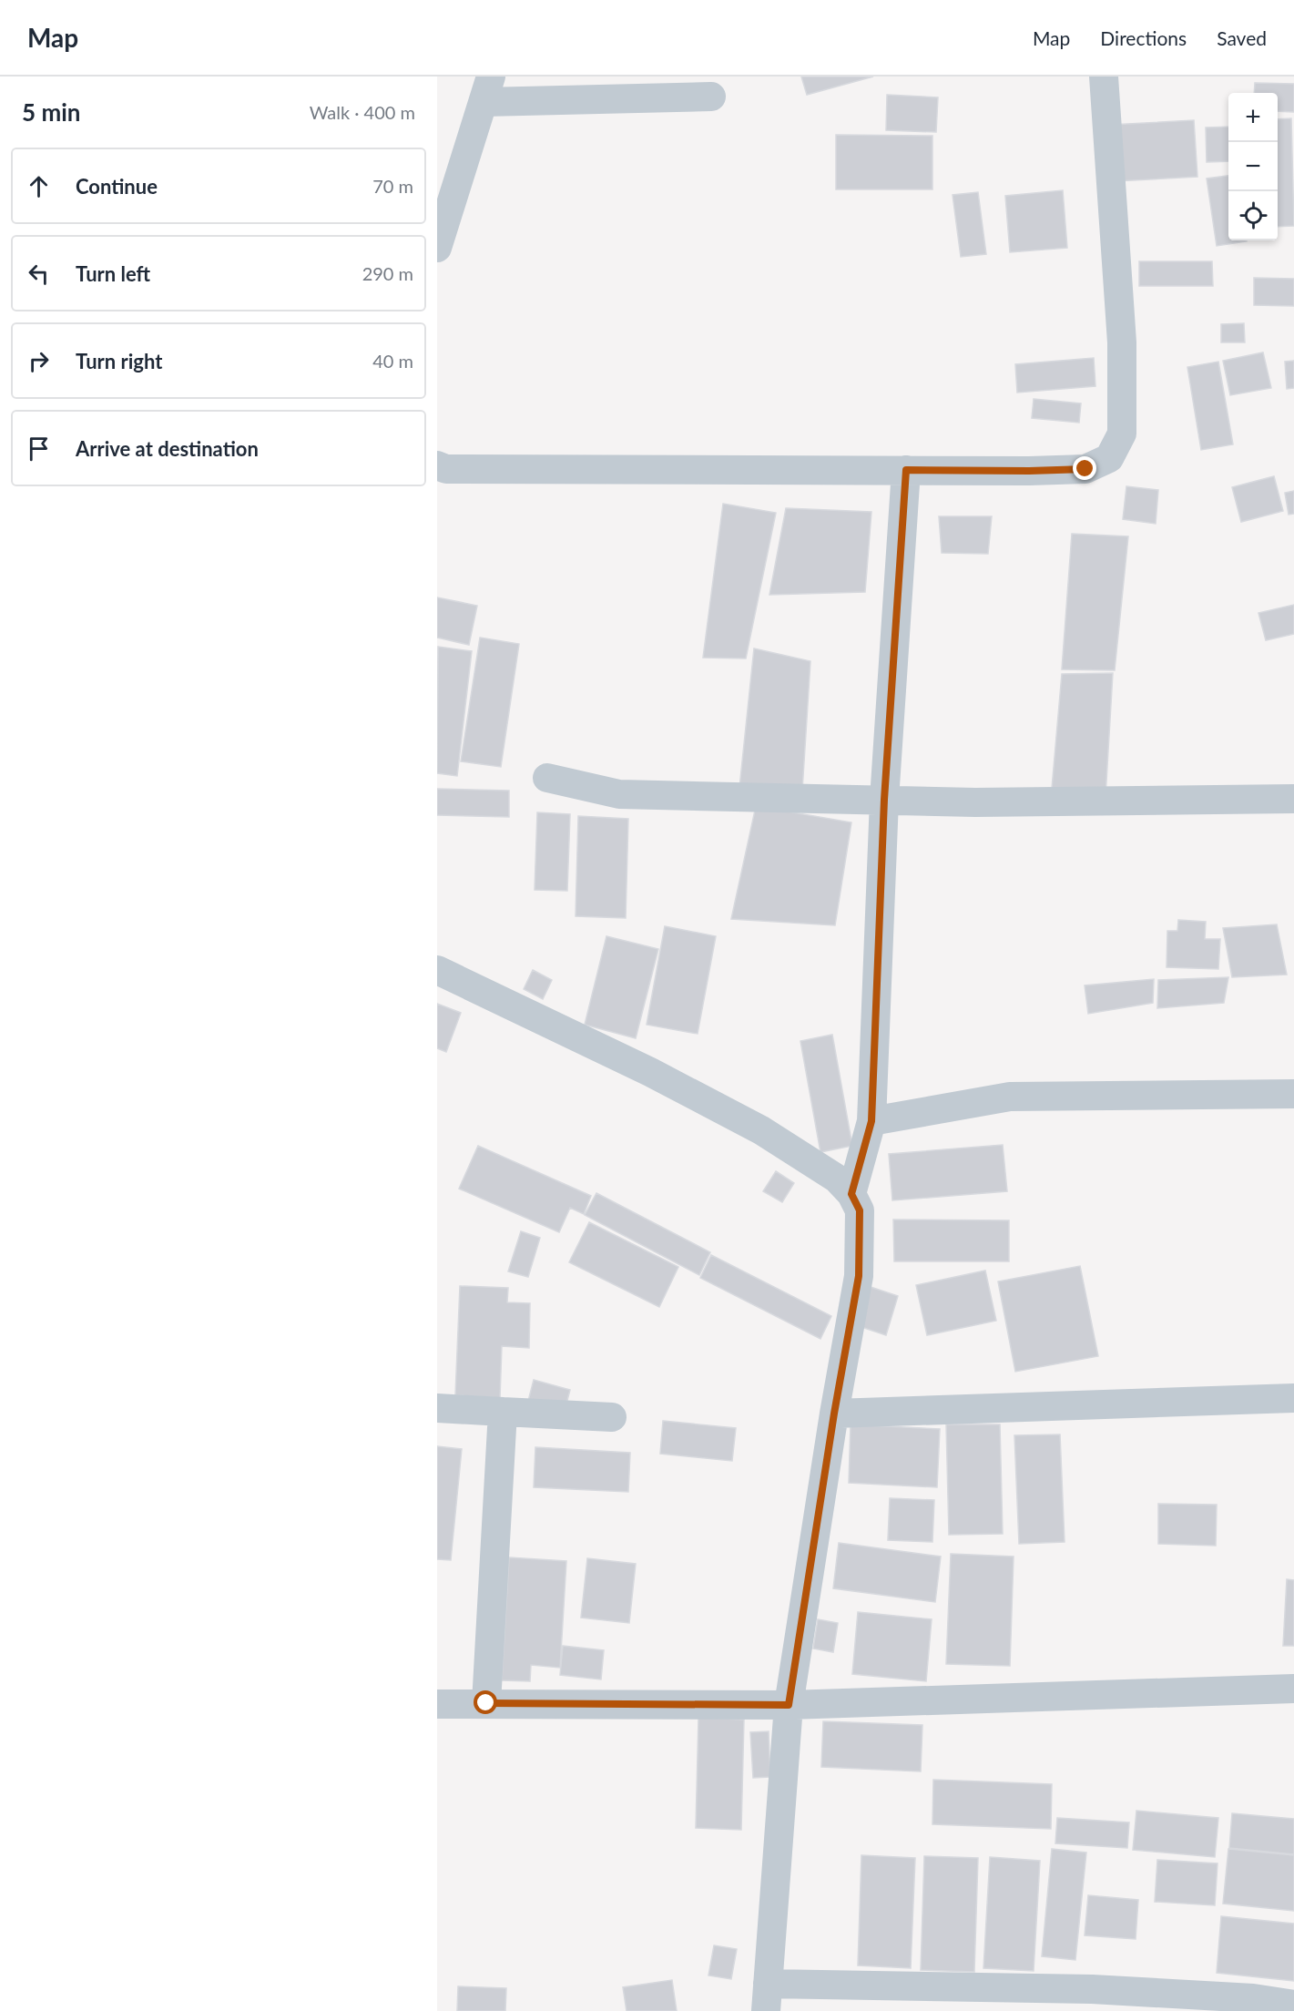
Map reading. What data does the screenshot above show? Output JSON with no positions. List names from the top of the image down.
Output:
{
  "page": {
    "header": "Map",
    "nav": ["Map", "Directions", "Saved"],
    "heading": ["5 min", "Walk · 400 m"],
    "map_buttons": ["+", "−"],
    "list": [
      ["Continue", "70 m"],
      ["Turn left", "290 m"],
      ["Turn right", "40 m"],
      "Arrive at destination"
    ]
  }
}
